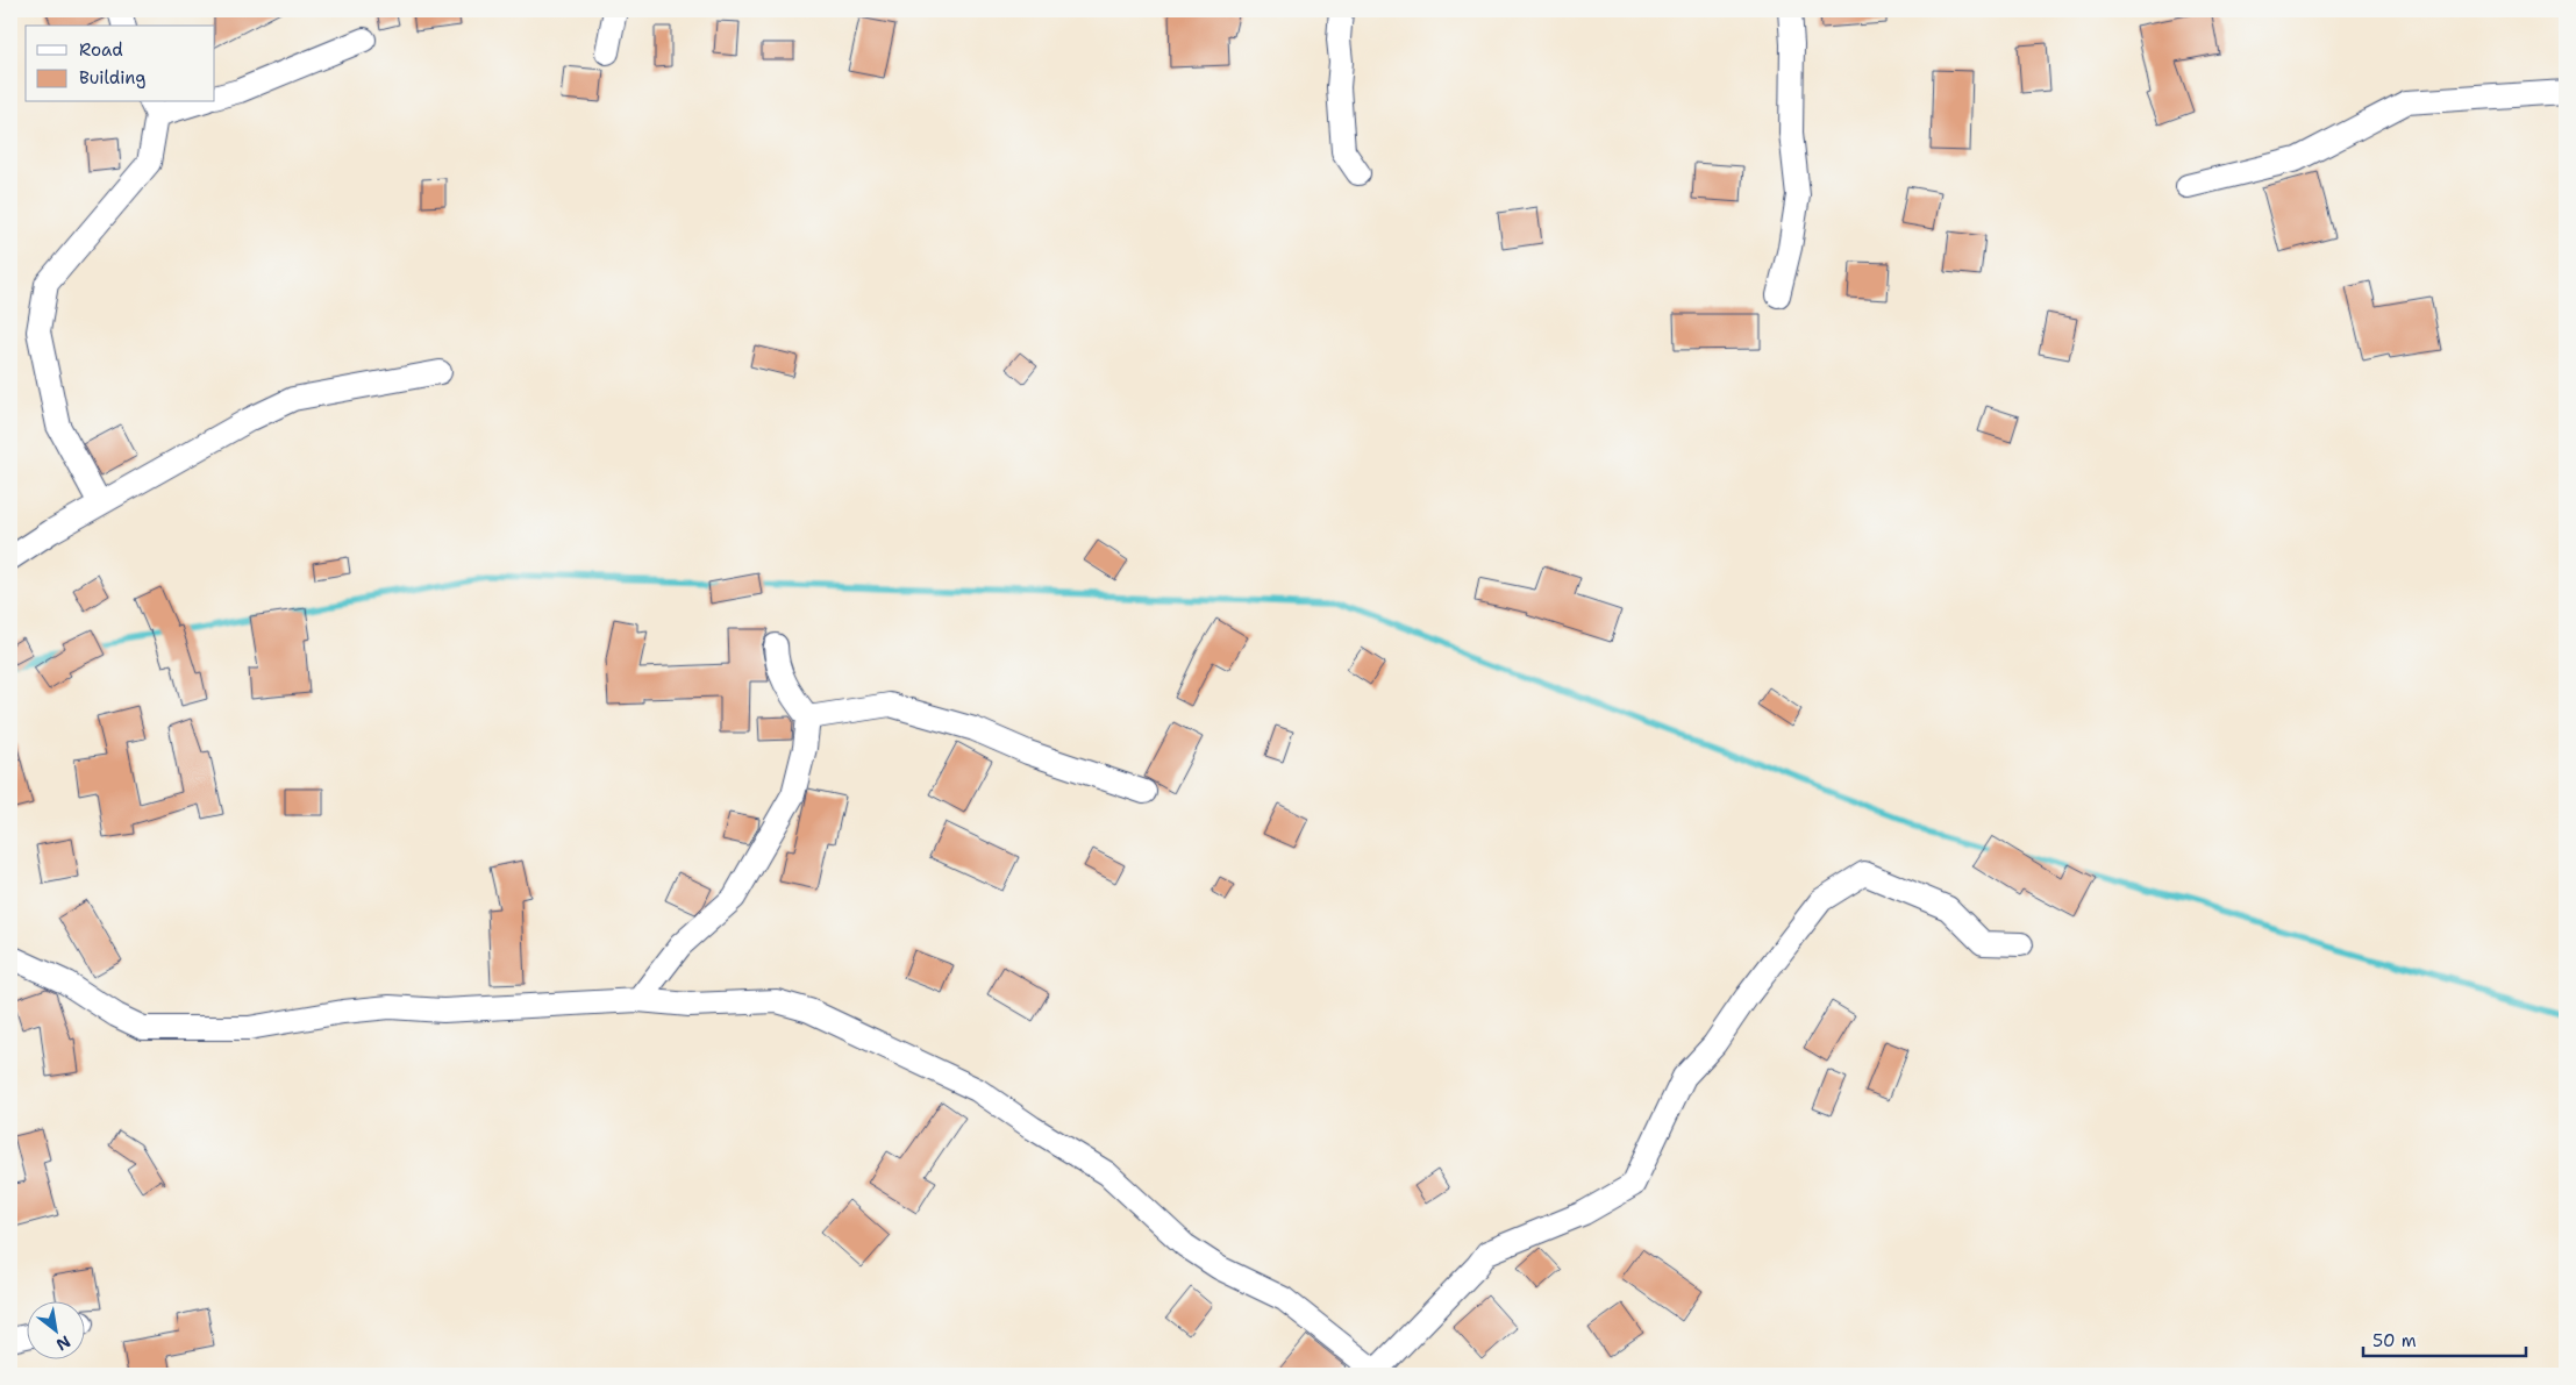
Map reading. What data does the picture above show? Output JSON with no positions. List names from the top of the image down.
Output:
{
  "legend": ["Road", "Building"],
  "scale_bar": "50 m",
  "north": "bottom right"
}
